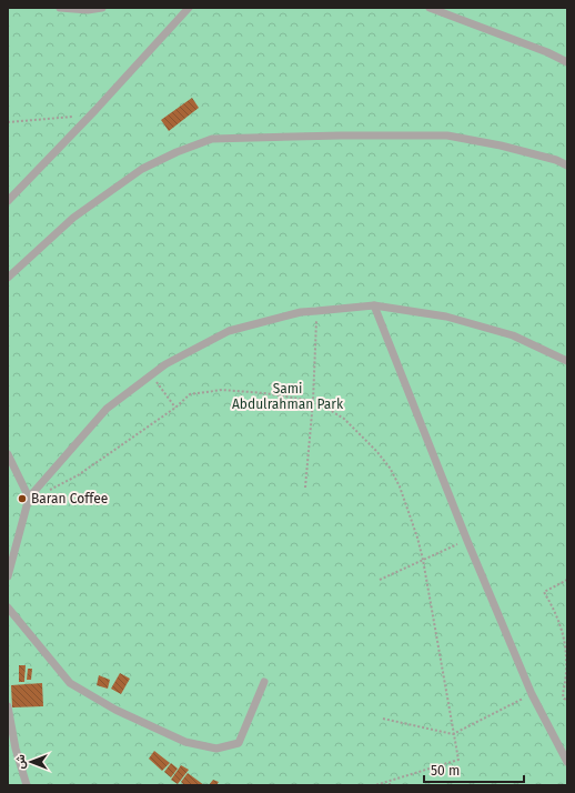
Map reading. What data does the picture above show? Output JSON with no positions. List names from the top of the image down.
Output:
{
  "parks": ["Sami Abdulrahman Park"],
  "places": ["Baran Coffee"],
  "scale_bar": "50 m",
  "north": "left"
}
